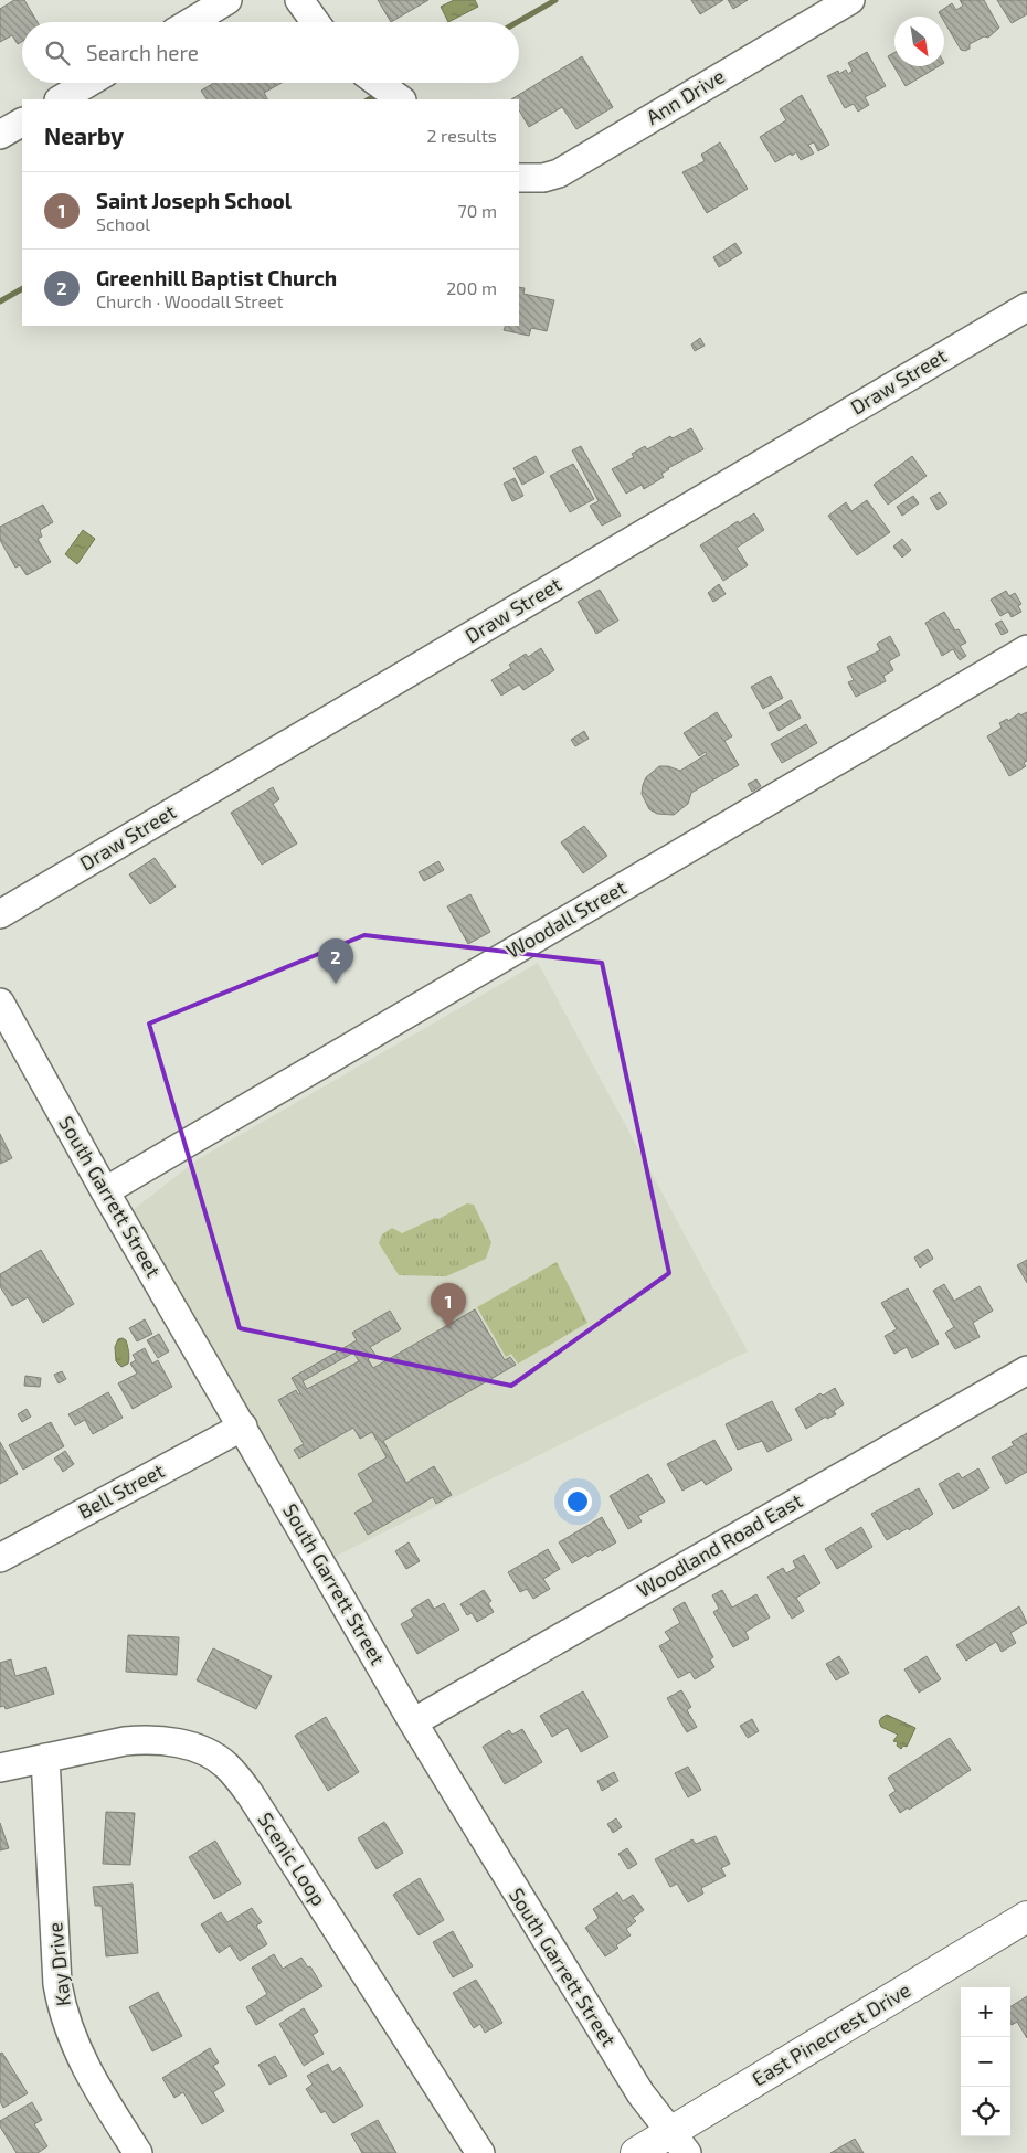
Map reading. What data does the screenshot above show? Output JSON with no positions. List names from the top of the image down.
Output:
{
  "streets": {
    "main road": ["East Pinecrest Drive"],
    "street": [
      "Ann Drive",
      "Draw Street",
      "Woodall Street",
      "South Garrett Street",
      "Bell Street",
      "Woodland Road East",
      "Scenic Loop",
      "Kay Drive"
    ]
  },
  "crossings": [
    ["Woodall Street", "South Garrett Street"],
    ["South Garrett Street", "Bell Street"],
    ["South Garrett Street", "Woodland Road East"],
    ["South Garrett Street", "East Pinecrest Drive"],
    ["Scenic Loop", "Kay Drive"]
  ],
  "north": "bottom right",
  "page": {
    "search": "Search here",
    "heading": ["Nearby", "2 results"],
    "list": [
      {
        "mark": "1",
        "name": "Saint Joseph School",
        "note": "School",
        "value": "70 m"
      },
      {
        "mark": "2",
        "name": "Greenhill Baptist Church",
        "note": "Church · Woodall Street",
        "value": "200 m"
      }
    ],
    "pins": ["2", "1"],
    "map_buttons": ["+", "−"]
  }
}
